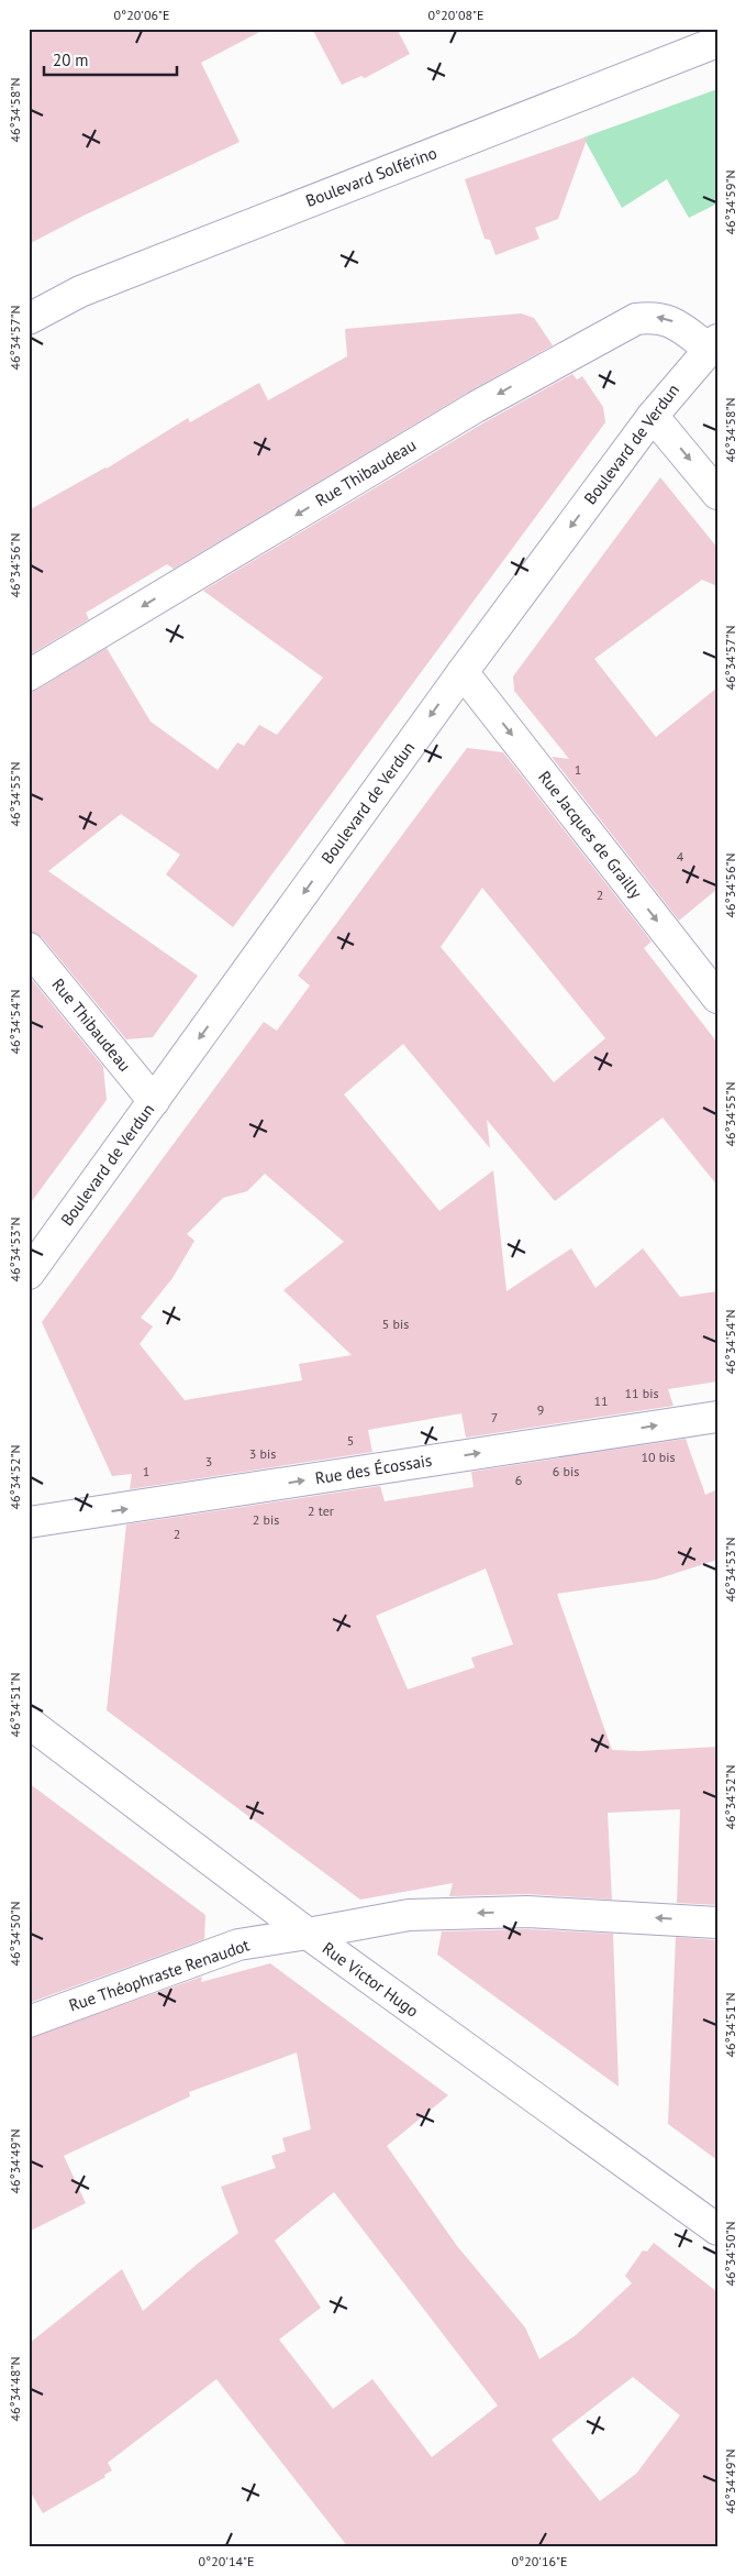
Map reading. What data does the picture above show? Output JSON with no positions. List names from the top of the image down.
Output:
{
  "streets": {
    "street": [
      "Boulevard Solférino",
      "Boulevard de Verdun",
      "Rue Thibaudeau",
      "Rue Jacques de Grailly",
      "Rue des Écossais",
      "Rue Théophraste Renaudot",
      "Rue Victor Hugo"
    ]
  },
  "crossings": [
    ["Boulevard de Verdun", "Rue Thibaudeau"],
    ["Boulevard de Verdun", "Rue Jacques de Grailly"],
    ["Rue Théophraste Renaudot", "Rue Victor Hugo"]
  ],
  "one_way": [
    "Boulevard de Verdun",
    "Rue Thibaudeau",
    "Rue Jacques de Grailly",
    "Rue des Écossais",
    "Rue Théophraste Renaudot"
  ],
  "house_numbers": [
    "1",
    "4",
    "2",
    "5 bis",
    "11 bis",
    "11",
    "9",
    "7",
    "5",
    "3 bis",
    "10 bis",
    "3",
    "1",
    "6 bis",
    "6",
    "2 ter",
    "2 bis",
    "2"
  ],
  "scale_bar": "20 m",
  "coordinates": [
    "0°20'06\"E",
    "0°20'08\"E",
    "46°34'58\"N",
    "46°34'59\"N",
    "46°34'57\"N",
    "46°34'56\"N",
    "46°34'55\"N",
    "46°34'54\"N",
    "46°34'53\"N",
    "46°34'52\"N",
    "46°34'51\"N",
    "46°34'50\"N",
    "46°34'49\"N",
    "46°34'48\"N",
    "0°20'14\"E",
    "0°20'16\"E"
  ]
}
